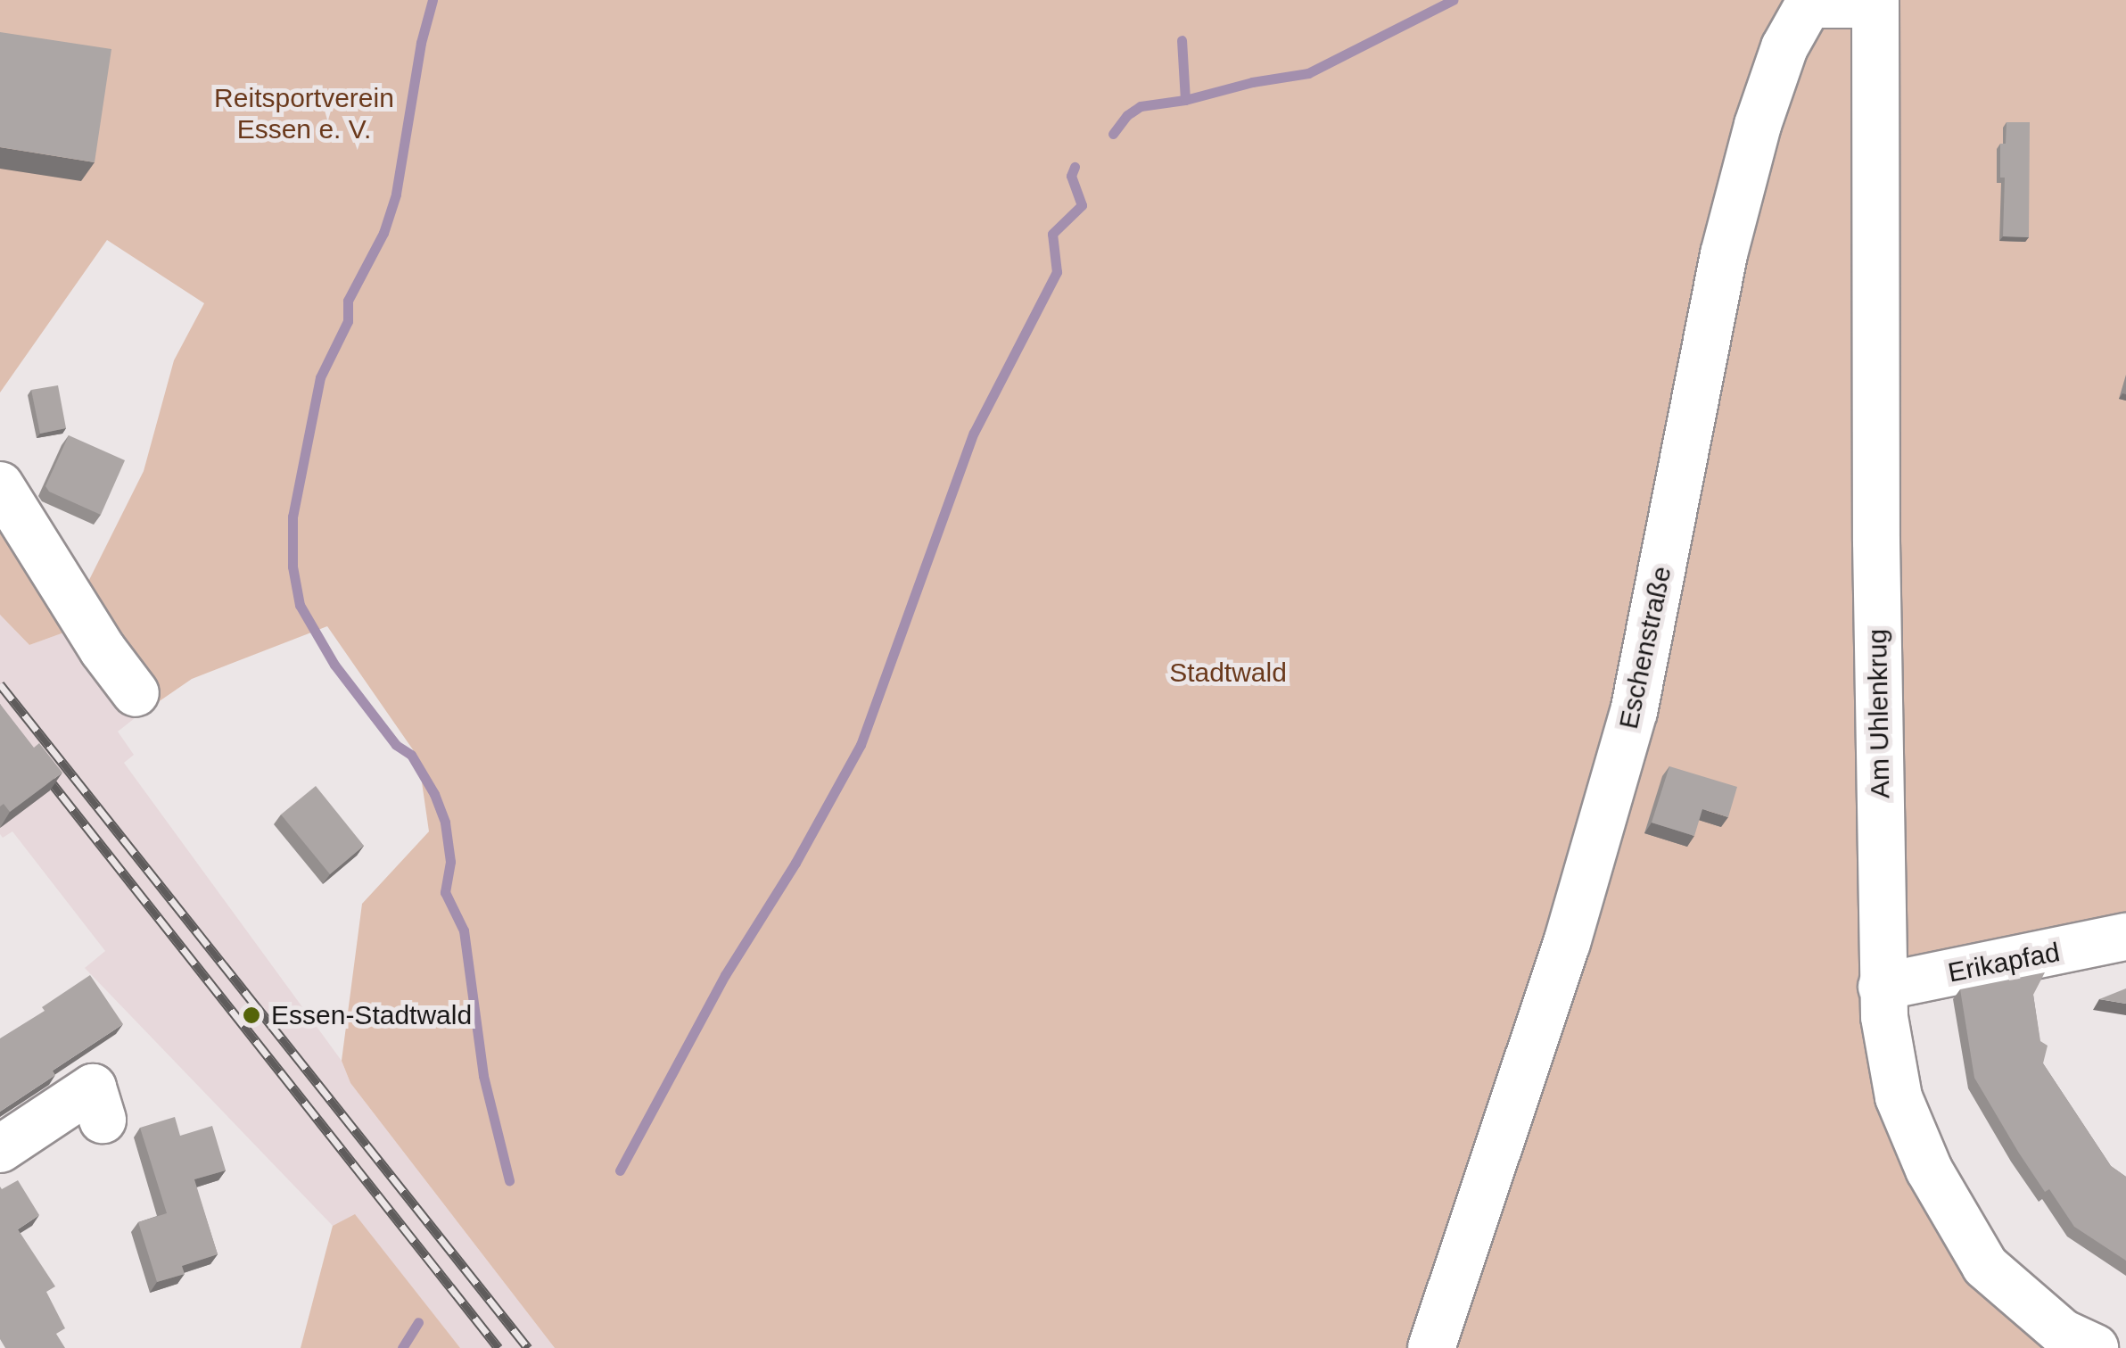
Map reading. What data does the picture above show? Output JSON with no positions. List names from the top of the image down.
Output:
{
  "streets": {
    "street": ["Eschenstraße", "Am Uhlenkrug", "Erikapfad"]
  },
  "crossings": [
    ["Eschenstraße", "Am Uhlenkrug"],
    ["Am Uhlenkrug", "Erikapfad"]
  ],
  "parks": ["Reitsportverein Essen e. V.", "Stadtwald"],
  "places": ["Essen-Stadtwald"]
}
